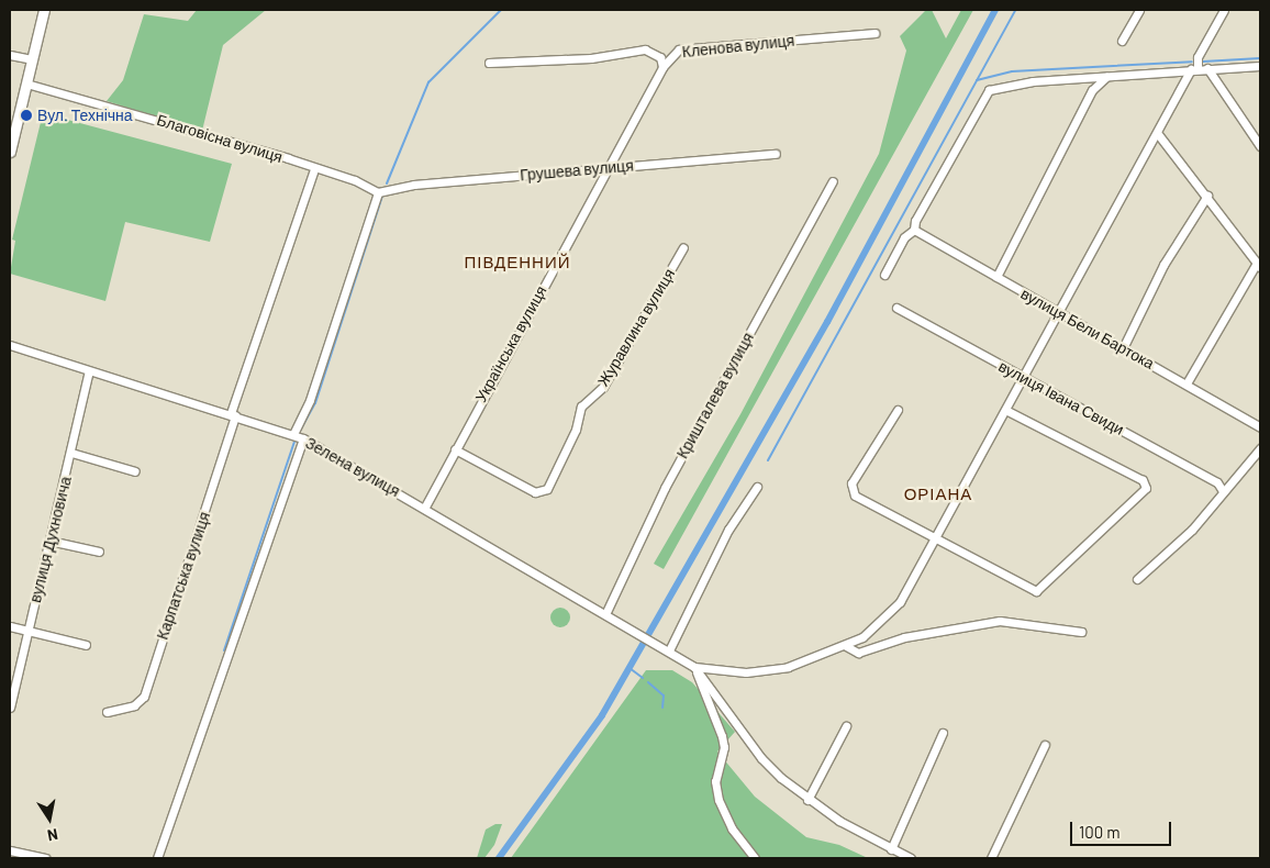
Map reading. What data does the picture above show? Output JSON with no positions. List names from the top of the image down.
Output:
{
  "streets": {
    "street": [
      "Кленова вулиця",
      "Благовісна вулиця",
      "Грушева вулиця",
      "Журавлина вулиця",
      "вулиця Бели Бартока",
      "Українська вулиця",
      "Кришталева вулиця",
      "вулиця Івана Свиди",
      "Зелена вулиця",
      "вулиця Духновича",
      "Карпатська вулиця"
    ]
  },
  "crossings": [
    ["Кленова вулиця", "Українська вулиця"],
    ["Благовісна вулиця", "Грушева вулиця"],
    ["Благовісна вулиця", "Карпатська вулиця"],
    ["Грушева вулиця", "Українська вулиця"],
    ["Журавлина вулиця", "Українська вулиця"],
    ["Українська вулиця", "Зелена вулиця"],
    ["Кришталева вулиця", "Зелена вулиця"],
    ["Зелена вулиця", "вулиця Духновича"],
    ["Зелена вулиця", "Карпатська вулиця"]
  ],
  "districts": ["ПІВДЕННИЙ", "ОРІАНА"],
  "places": ["Вул. Технічна"],
  "scale_bar": "100 m",
  "north": "bottom"
}
